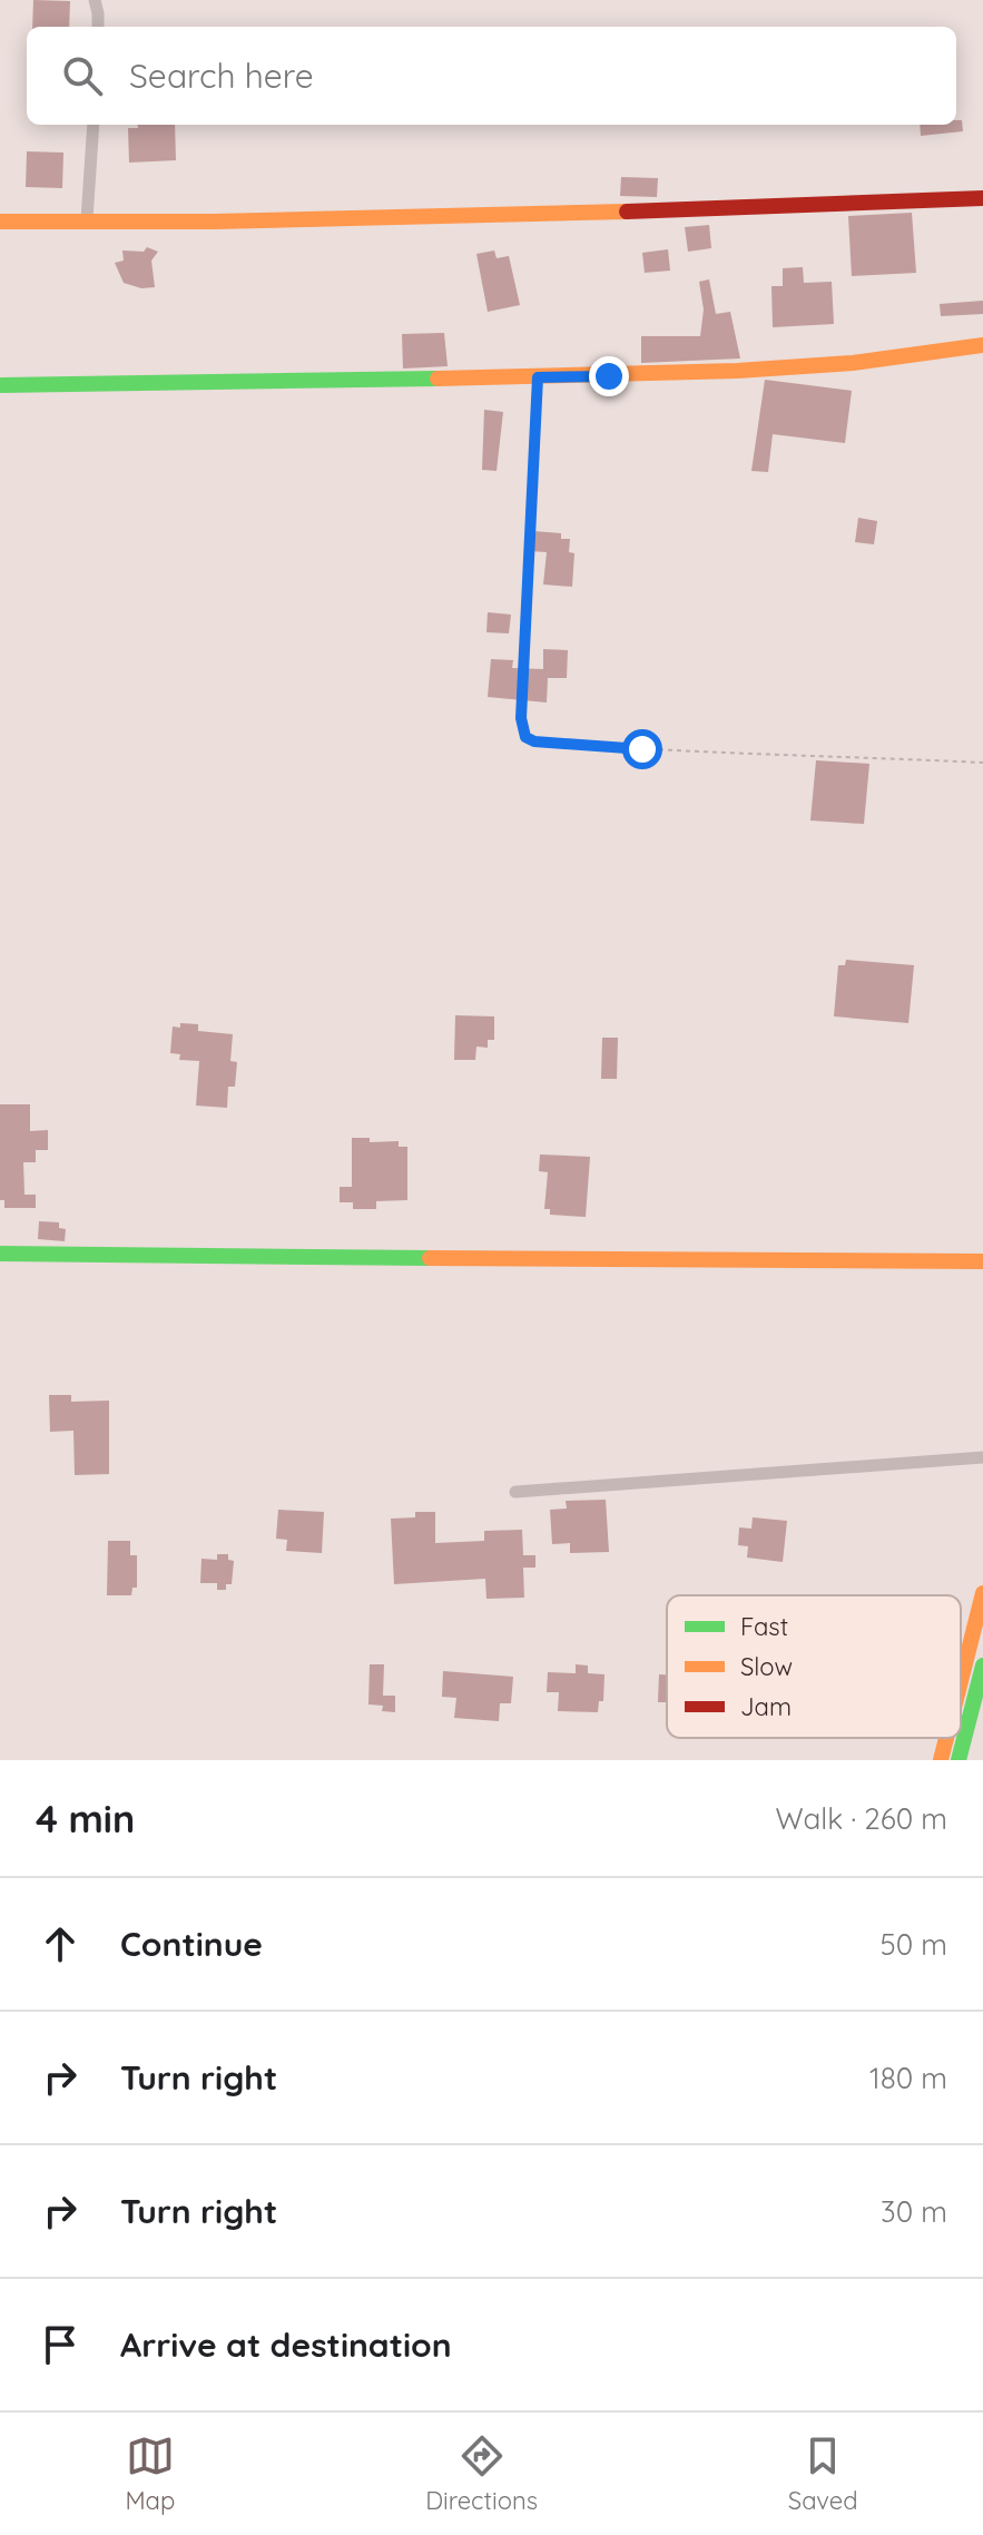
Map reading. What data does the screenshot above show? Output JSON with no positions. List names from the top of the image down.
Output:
{
  "legend": ["Fast", "Slow", "Jam"],
  "page": {
    "search": "Search here",
    "heading": ["4 min", "Walk · 260 m"],
    "list": [
      ["Continue", "50 m"],
      ["Turn right", "180 m"],
      ["Turn right", "30 m"],
      "Arrive at destination"
    ],
    "nav": ["Map", "Directions", "Saved"]
  }
}
